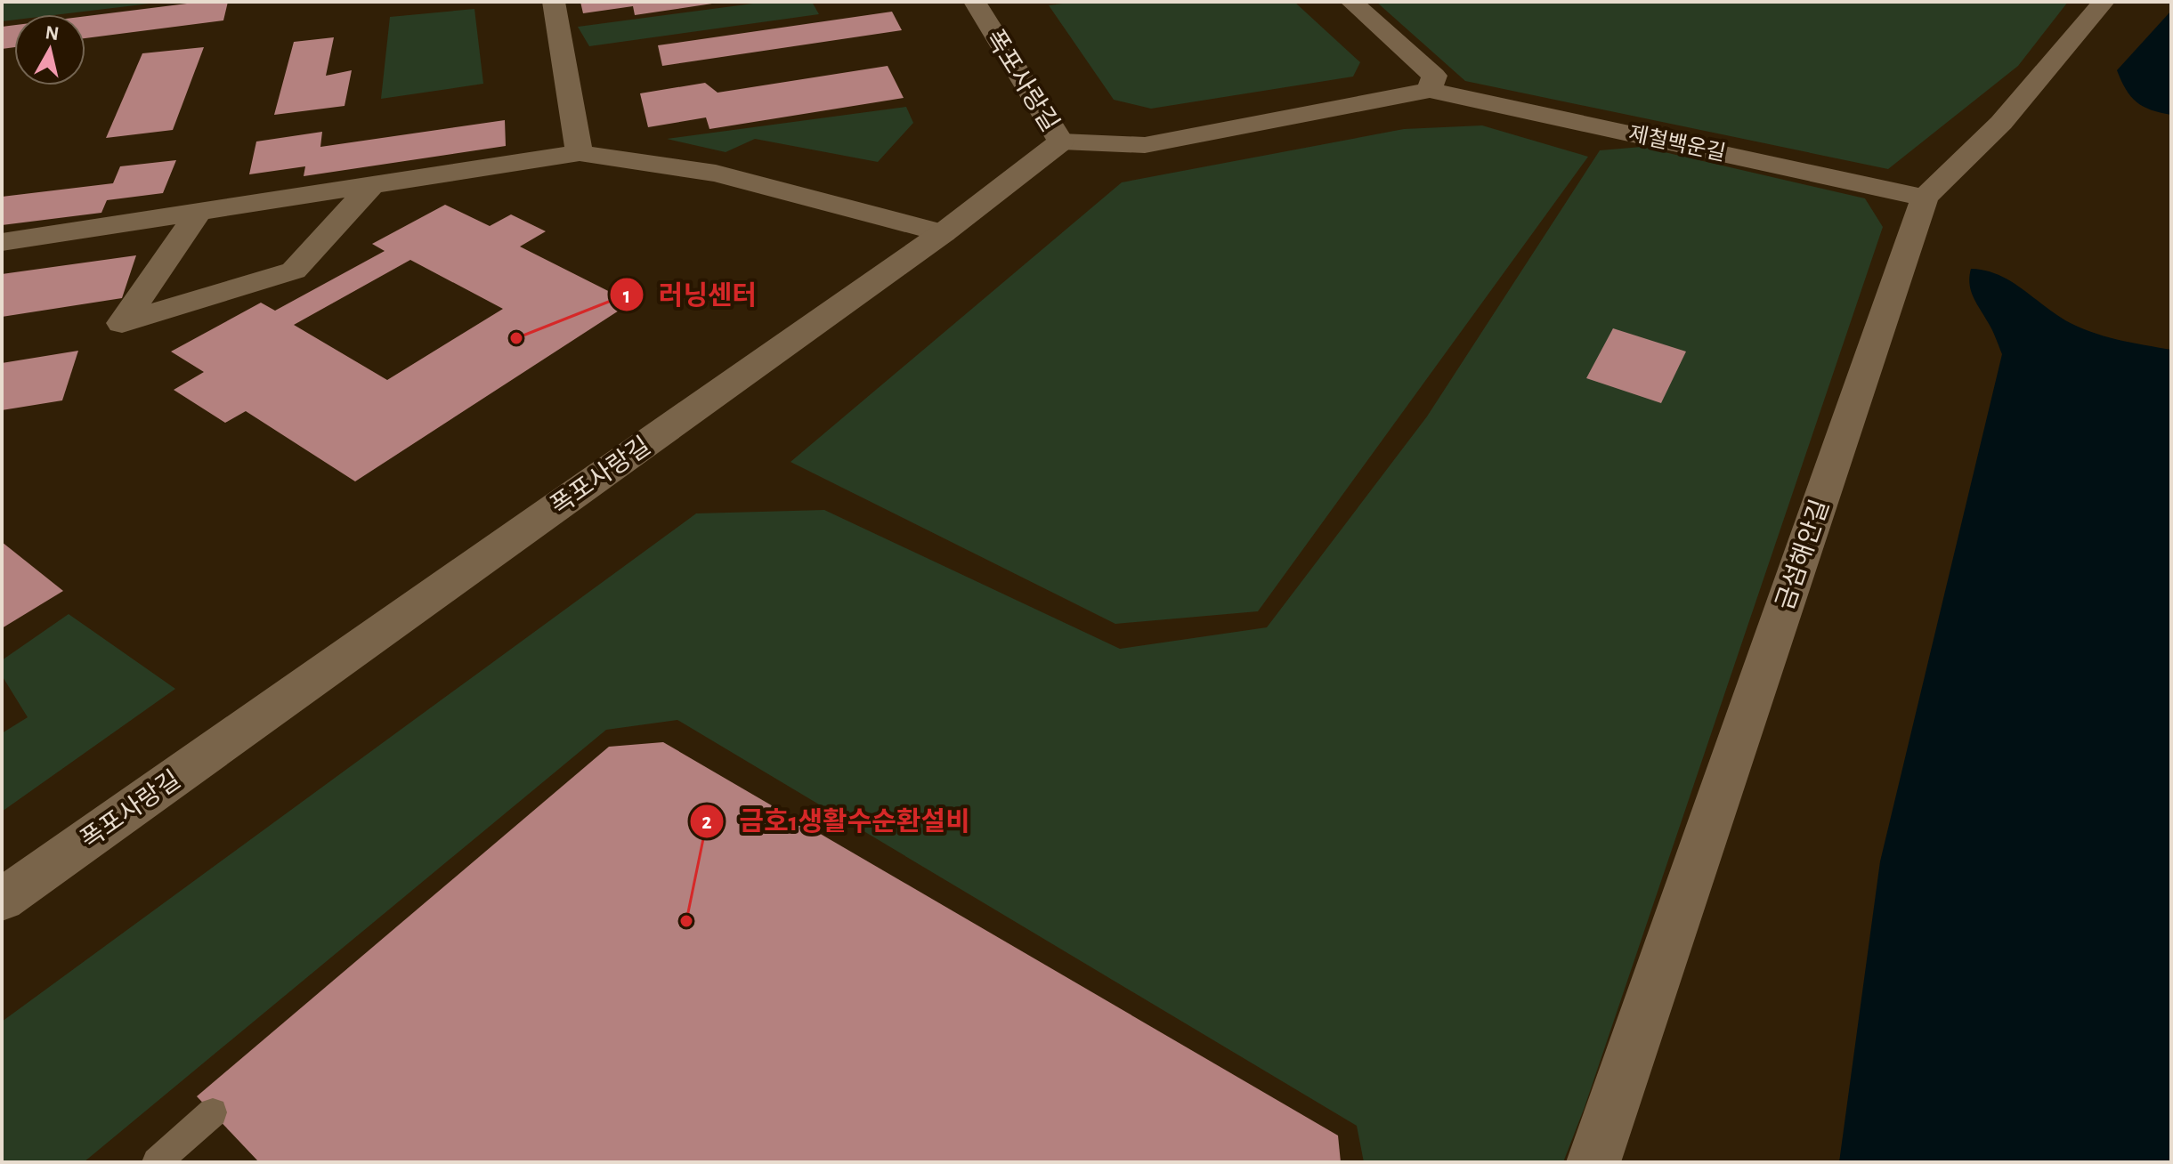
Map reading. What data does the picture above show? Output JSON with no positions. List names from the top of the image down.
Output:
{
  "streets": {
    "street": ["폭포사랑길", "제철백운길", "금섬해안길"]
  },
  "crossings": [
    ["폭포사랑길", "제철백운길"],
    ["제철백운길", "금섬해안길"]
  ],
  "places": ["러닝센터", "금호1생활수순환설비"],
  "north": "top"
}
